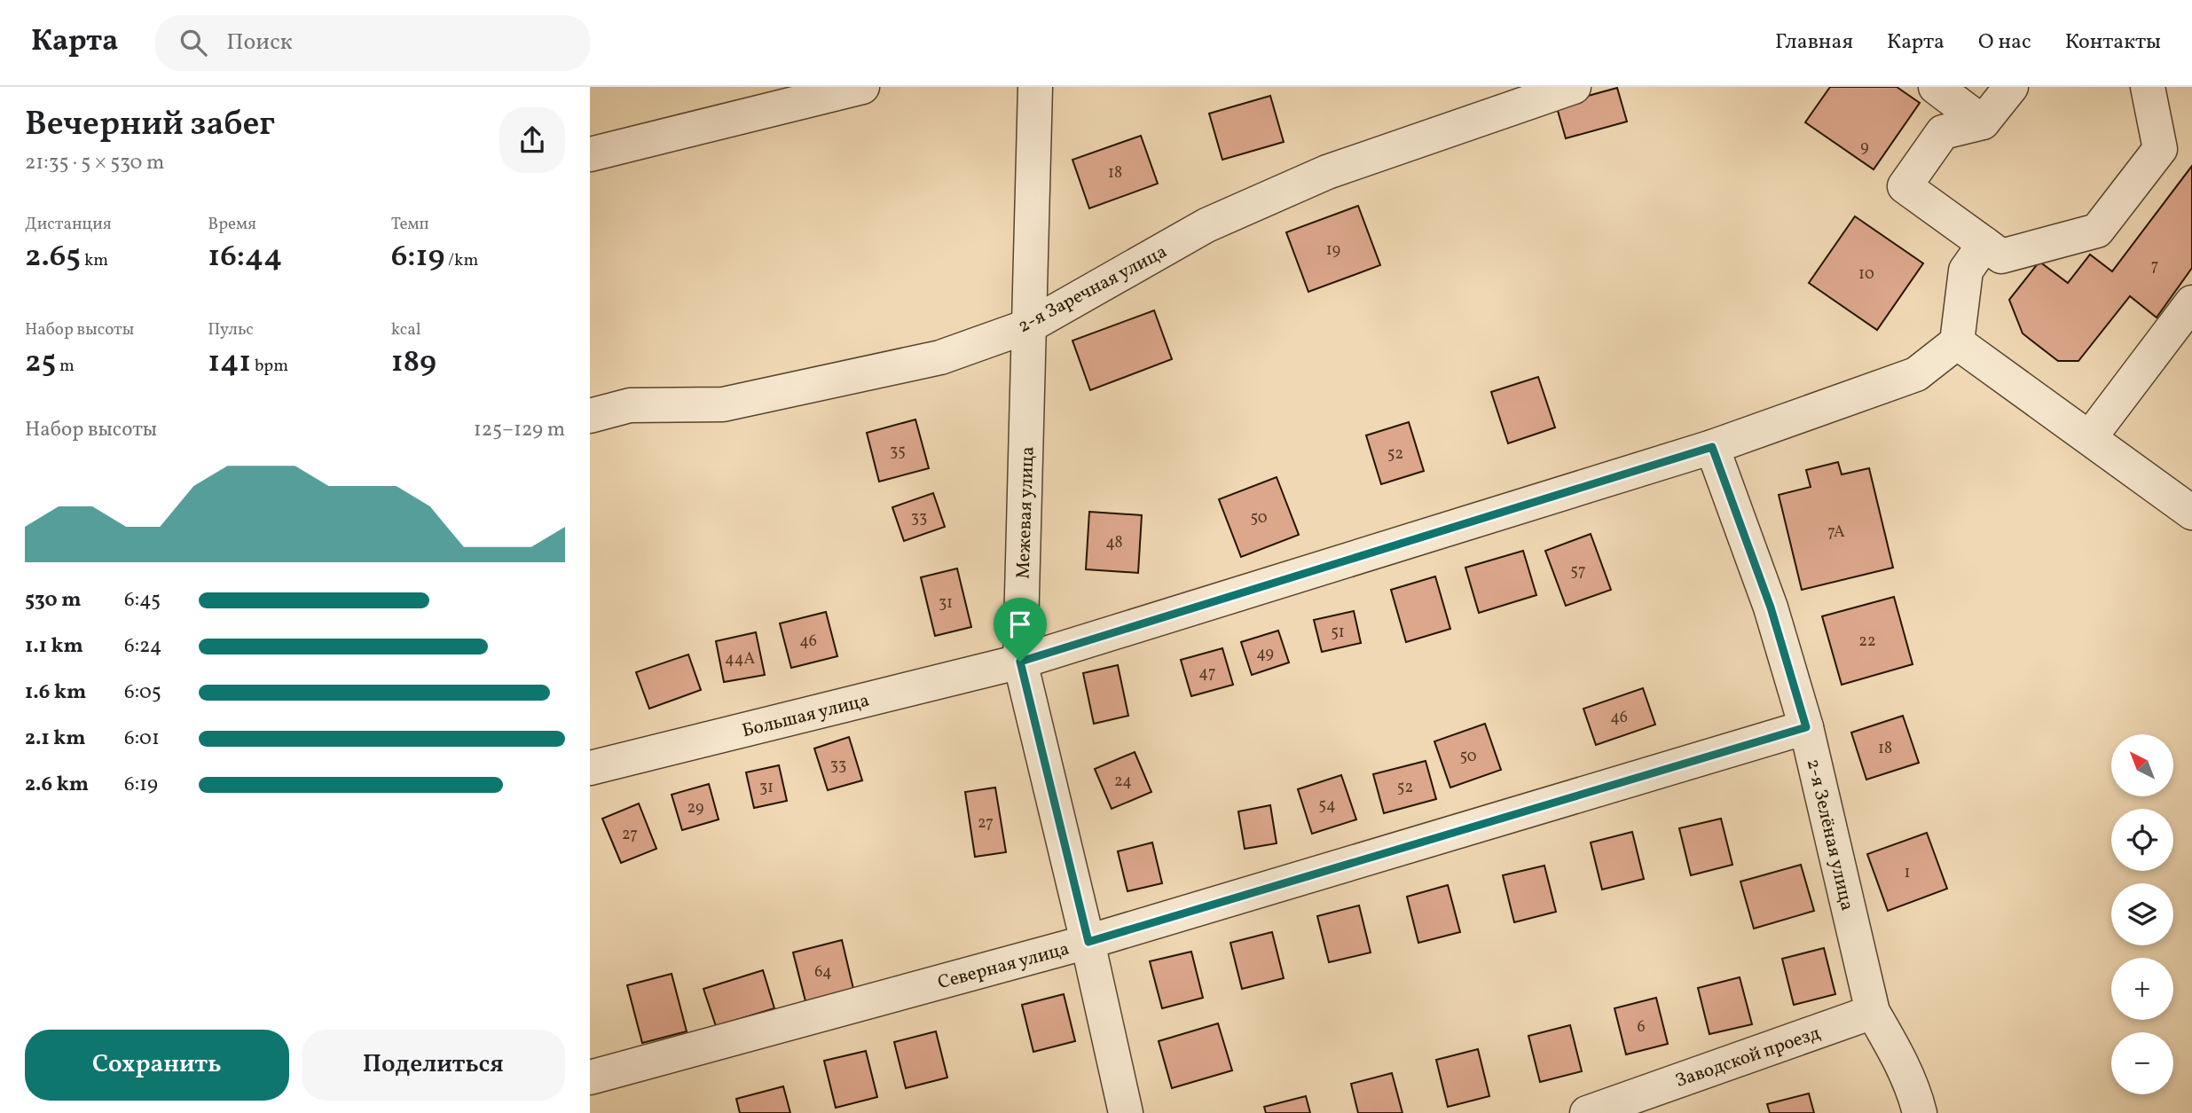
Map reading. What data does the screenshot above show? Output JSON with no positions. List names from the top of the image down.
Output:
{
  "streets": {
    "street": [
      "2-я Заречная улица",
      "Межевая улица",
      "Большая улица",
      "2-я Зелёная улица",
      "Северная улица",
      "Заводской проезд"
    ]
  },
  "crossings": [
    ["2-я Заречная улица", "Межевая улица"],
    ["Межевая улица", "Большая улица"],
    ["Межевая улица", "Северная улица"],
    ["2-я Зелёная улица", "Северная улица"],
    ["2-я Зелёная улица", "Заводской проезд"]
  ],
  "house_numbers": [
    "9",
    "18",
    "19",
    "7",
    "10",
    "35",
    "52",
    "33",
    "50",
    "7А",
    "48",
    "57",
    "31",
    "51",
    "46",
    "22",
    "49",
    "44А",
    "47",
    "46",
    "18",
    "50",
    "33",
    "24",
    "31",
    "52",
    "54",
    "29",
    "27",
    "27",
    "1",
    "64",
    "6"
  ],
  "north": "top left",
  "page": {
    "header": "Карта",
    "search": "Поиск",
    "nav": [
      "Главная",
      "Карта",
      "О нас",
      "Контакты"
    ],
    "heading": ["Вечерний забег", "21:35 · 5 × 530 m"],
    "stats": [
      ["Дистанция", "2.65 km"],
      ["Время", "16:44"],
      ["Темп", "6:19 /km"],
      ["Набор высоты", "25 m"],
      ["Пульс", "141 bpm"],
      ["kcal", "189"]
    ],
    "chart": ["Набор высоты", "125–129 m"],
    "list": [
      {
        "name": "530 m",
        "note": "6:45"
      },
      {
        "name": "1.1 km",
        "note": "6:24"
      },
      {
        "name": "1.6 km",
        "note": "6:05"
      },
      {
        "name": "2.1 km",
        "note": "6:01"
      },
      {
        "name": "2.6 km",
        "note": "6:19"
      }
    ],
    "map_buttons": ["+", "−"],
    "buttons": ["Сохранить", "Поделиться"]
  }
}
